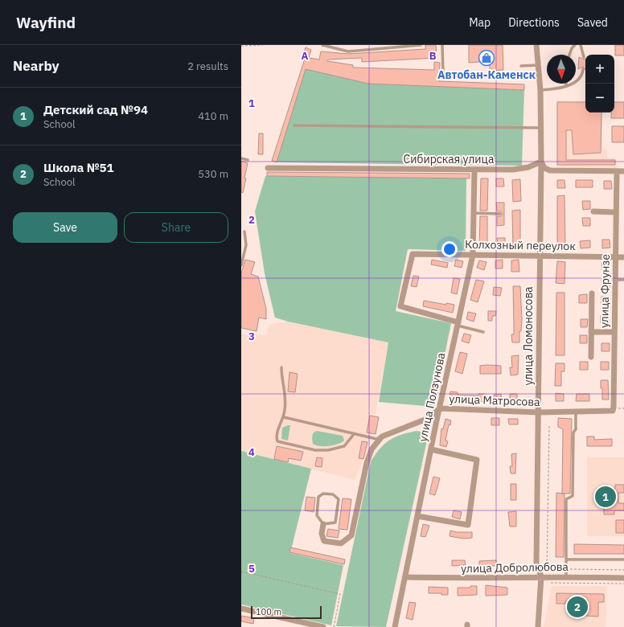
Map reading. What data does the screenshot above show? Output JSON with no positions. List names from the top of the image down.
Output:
{
  "streets": {
    "street": [
      "Сибирская улица",
      "Колхозный переулок",
      "улица Фрунзе",
      "улица Ломоносова",
      "улица Ползунова",
      "улица Матросова",
      "улица Добролюбова"
    ]
  },
  "crossings": [
    ["Сибирская улица", "улица Ломоносова"],
    ["Сибирская улица", "улица Ползунова"],
    ["Колхозный переулок", "улица Фрунзе"],
    ["Колхозный переулок", "улица Ломоносова"],
    ["Колхозный переулок", "улица Ползунова"],
    ["улица Фрунзе", "улица Матросова"],
    ["улица Ломоносова", "улица Матросова"],
    ["улица Ломоносова", "улица Добролюбова"],
    ["улица Ползунова", "улица Матросова"],
    ["улица Ползунова", "улица Добролюбова"]
  ],
  "places": {
    "shop": ["Автобан-Каменск"]
  },
  "scale_bar": "100 m",
  "north": "bottom",
  "page": {
    "header": "Wayfind",
    "nav": ["Map", "Directions", "Saved"],
    "heading": ["Nearby", "2 results"],
    "map_buttons": ["+", "−"],
    "list": [
      {
        "mark": "1",
        "name": "Детский сад №94",
        "note": "School",
        "value": "410 m"
      },
      {
        "mark": "2",
        "name": "Школа №51",
        "note": "School",
        "value": "530 m"
      }
    ],
    "buttons": ["Save", "Share"],
    "pins": ["1", "2"],
    "scale": "100 m"
  },
  "grid": {
    "columns": ["A", "B"],
    "rows": [
      "1",
      "2",
      "3",
      "4",
      "5"
    ]
  }
}
